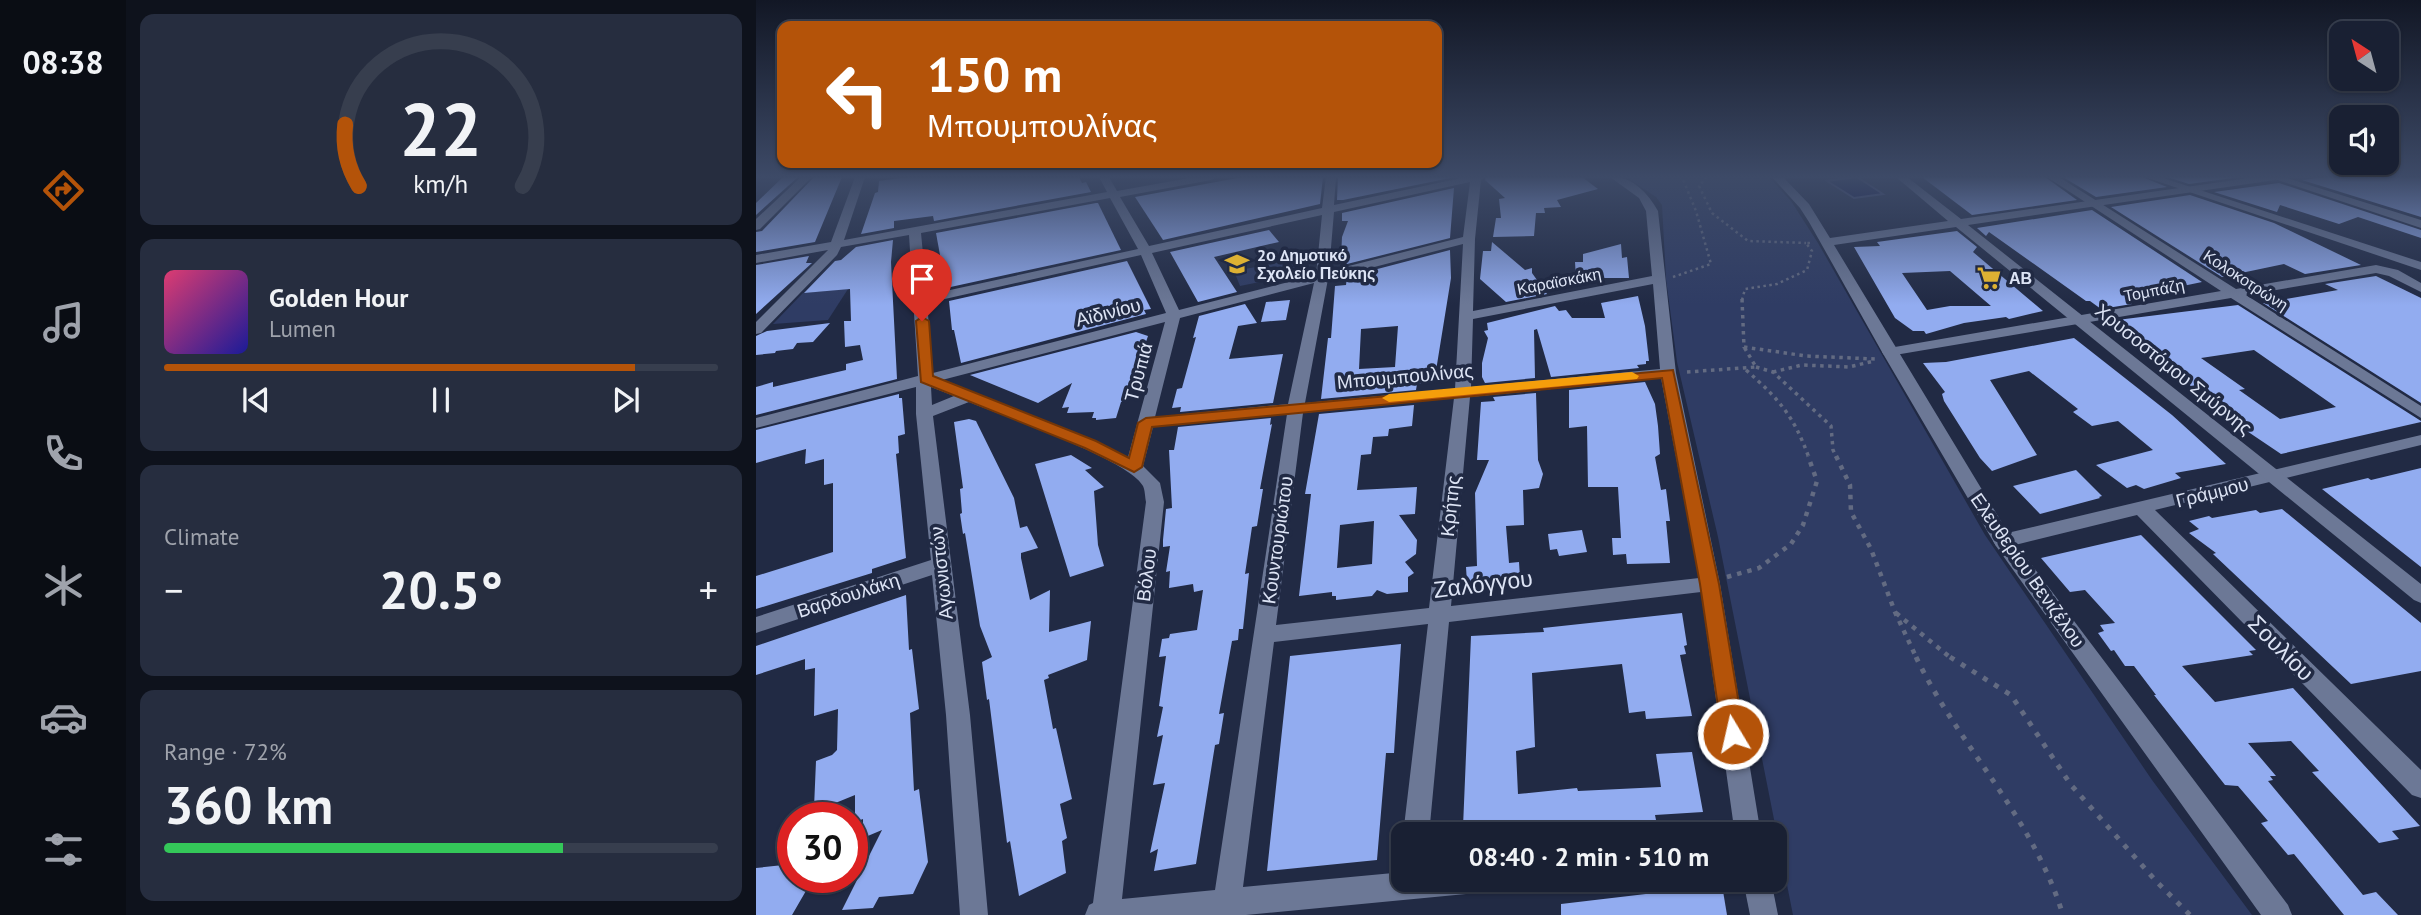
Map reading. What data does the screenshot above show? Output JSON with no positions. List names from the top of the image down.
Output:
{
  "streets": {
    "street": [
      "Κολοκοτρώνη",
      "Καραϊσκάκη",
      "Τομπάζη",
      "Αϊδινίου",
      "Χρυσοστόμου Σμύρνης",
      "Τρυπιά",
      "Μπουμπουλίνας",
      "Γράμμου",
      "Κρήτης",
      "Κουντουριώτου",
      "Ελευθερίου Βενιζέλου",
      "Αγωνιστών",
      "Βόλου",
      "Ζαλόγγου",
      "Βαρδουλάκη",
      "Σουλίου"
    ]
  },
  "crossings": [
    ["Κολοκοτρώνη", "Τομπάζη"],
    ["Καραϊσκάκη", "Κρήτης"],
    ["Τομπάζη", "Χρυσοστόμου Σμύρνης"],
    ["Τομπάζη", "Ελευθερίου Βενιζέλου"],
    ["Αϊδινίου", "Τρυπιά"],
    ["Αϊδινίου", "Κρήτης"],
    ["Αϊδινίου", "Κουντουριώτου"],
    ["Αϊδινίου", "Αγωνιστών"],
    ["Αϊδινίου", "Βόλου"],
    ["Χρυσοστόμου Σμύρνης", "Γράμμου"],
    ["Τρυπιά", "Μπουμπουλίνας"],
    ["Τρυπιά", "Βόλου"],
    ["Μπουμπουλίνας", "Κρήτης"],
    ["Μπουμπουλίνας", "Κουντουριώτου"],
    ["Γράμμου", "Ελευθερίου Βενιζέλου"],
    ["Γράμμου", "Σουλίου"],
    ["Κρήτης", "Ζαλόγγου"],
    ["Κουντουριώτου", "Ζαλόγγου"],
    ["Αγωνιστών", "Βόλου"],
    ["Αγωνιστών", "Βαρδουλάκη"]
  ],
  "places": {
    "school or university": ["2ο Δημοτικό Σχολείο Πεύκης"],
    "supermarket": ["ΑΒ"]
  },
  "north": "top left",
  "page": {
    "tabs": "08:38",
    "turn": ["150 m", "Μπουμπουλίνας"],
    "song": ["Golden Hour", "Lumen"],
    "tile": [
      "Climate",
      ["Range · 72%", "360 km"]
    ],
    "heat": ["−", "20.5°", "+"],
    "limit": "30",
    "trip": "08:40 · 2 min · 510 m",
    "gauge": ["22", "km/h"]
  }
}
